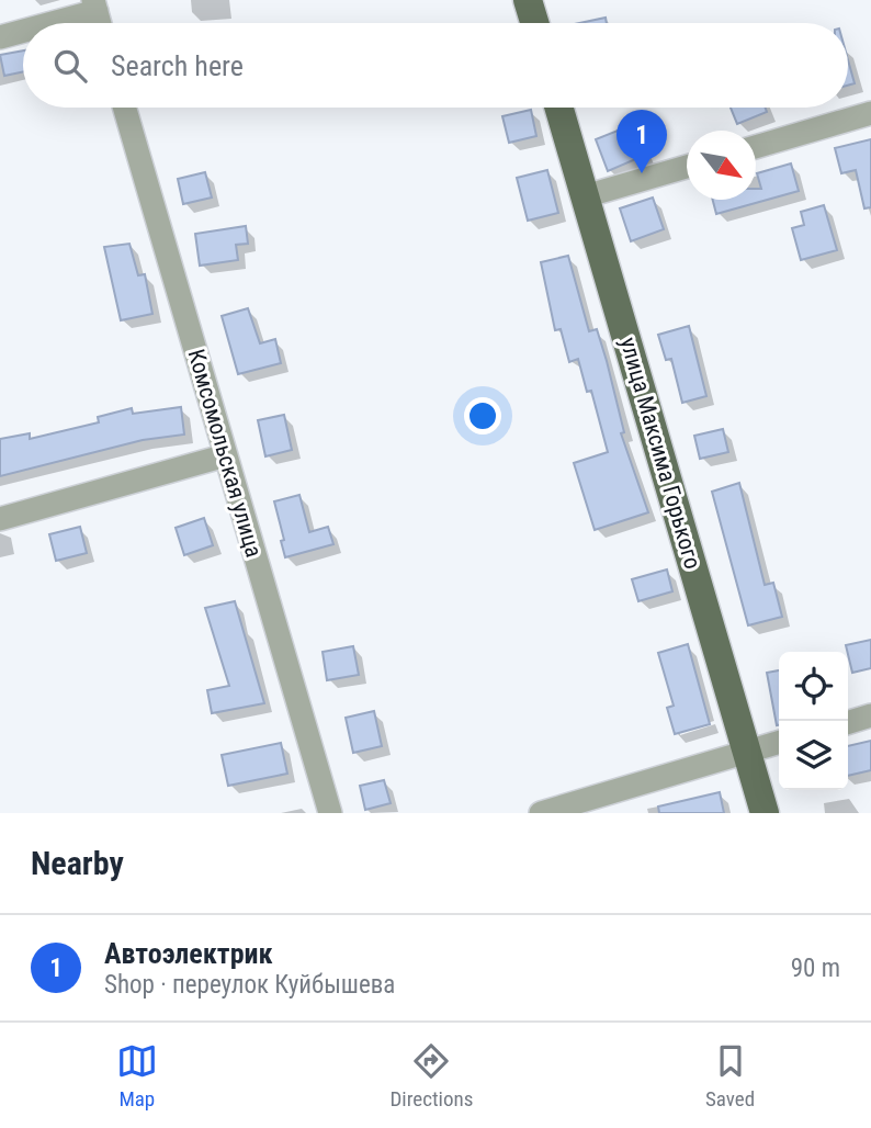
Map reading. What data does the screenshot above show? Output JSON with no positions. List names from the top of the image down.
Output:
{
  "streets": {
    "main road": ["улица Максима Горького"],
    "street": ["Комсомольская улица"]
  },
  "north": "bottom right",
  "page": {
    "search": "Search here",
    "pins": "1",
    "heading": "Nearby",
    "list": [
      {
        "mark": "1",
        "name": "Автоэлектрик",
        "note": "Shop · переулок Куйбышева",
        "value": "90 m"
      }
    ],
    "nav": ["Map", "Directions", "Saved"]
  }
}
